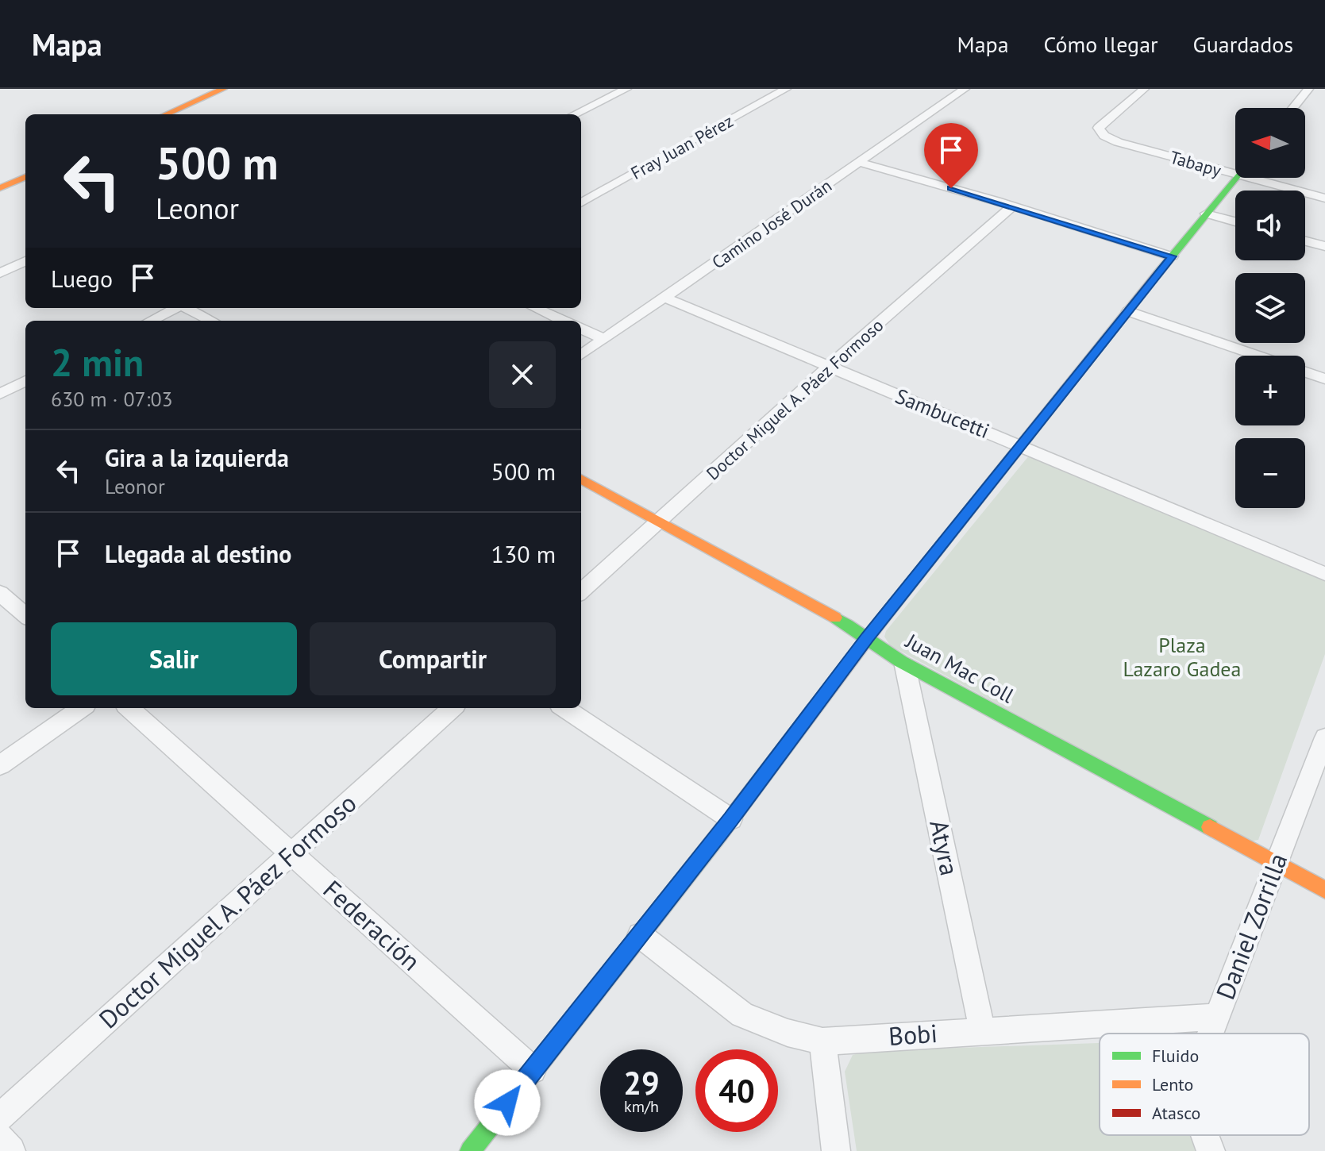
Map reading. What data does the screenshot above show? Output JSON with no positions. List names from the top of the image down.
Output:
{
  "streets": {
    "street": [
      "Fray Juan Pérez",
      "Tabapy",
      "Camino José Durán",
      "Doctor Miguel A. Páez Formoso",
      "Sambucetti",
      "Juan Mac Coll",
      "Atyra",
      "Federación",
      "Daniel Zorrilla",
      "Bobi"
    ]
  },
  "crossings": [
    ["Camino José Durán", "Sambucetti"],
    ["Doctor Miguel A. Páez Formoso", "Sambucetti"],
    ["Doctor Miguel A. Páez Formoso", "Juan Mac Coll"],
    ["Doctor Miguel A. Páez Formoso", "Federación"],
    ["Juan Mac Coll", "Atyra"],
    ["Juan Mac Coll", "Daniel Zorrilla"],
    ["Atyra", "Bobi"],
    ["Daniel Zorrilla", "Bobi"]
  ],
  "parks": ["Plaza Lazaro Gadea"],
  "legend": ["Fluido", "Lento", "Atasco"],
  "north": "left",
  "page": {
    "header": "Mapa",
    "nav": ["Mapa", "Cómo llegar", "Guardados"],
    "map_buttons": ["+", "−"],
    "turn": ["500 m", "Leonor"],
    "then": "Luego",
    "heading": ["2 min", "630 m · 07:03"],
    "list": [
      {
        "name": "Gira a la izquierda",
        "note": "Leonor",
        "value": "500 m"
      },
      {
        "name": "Llegada al destino",
        "value": "130 m"
      }
    ],
    "buttons": ["Salir", "Compartir"],
    "speed": "29 km/h",
    "limit": "40"
  }
}
